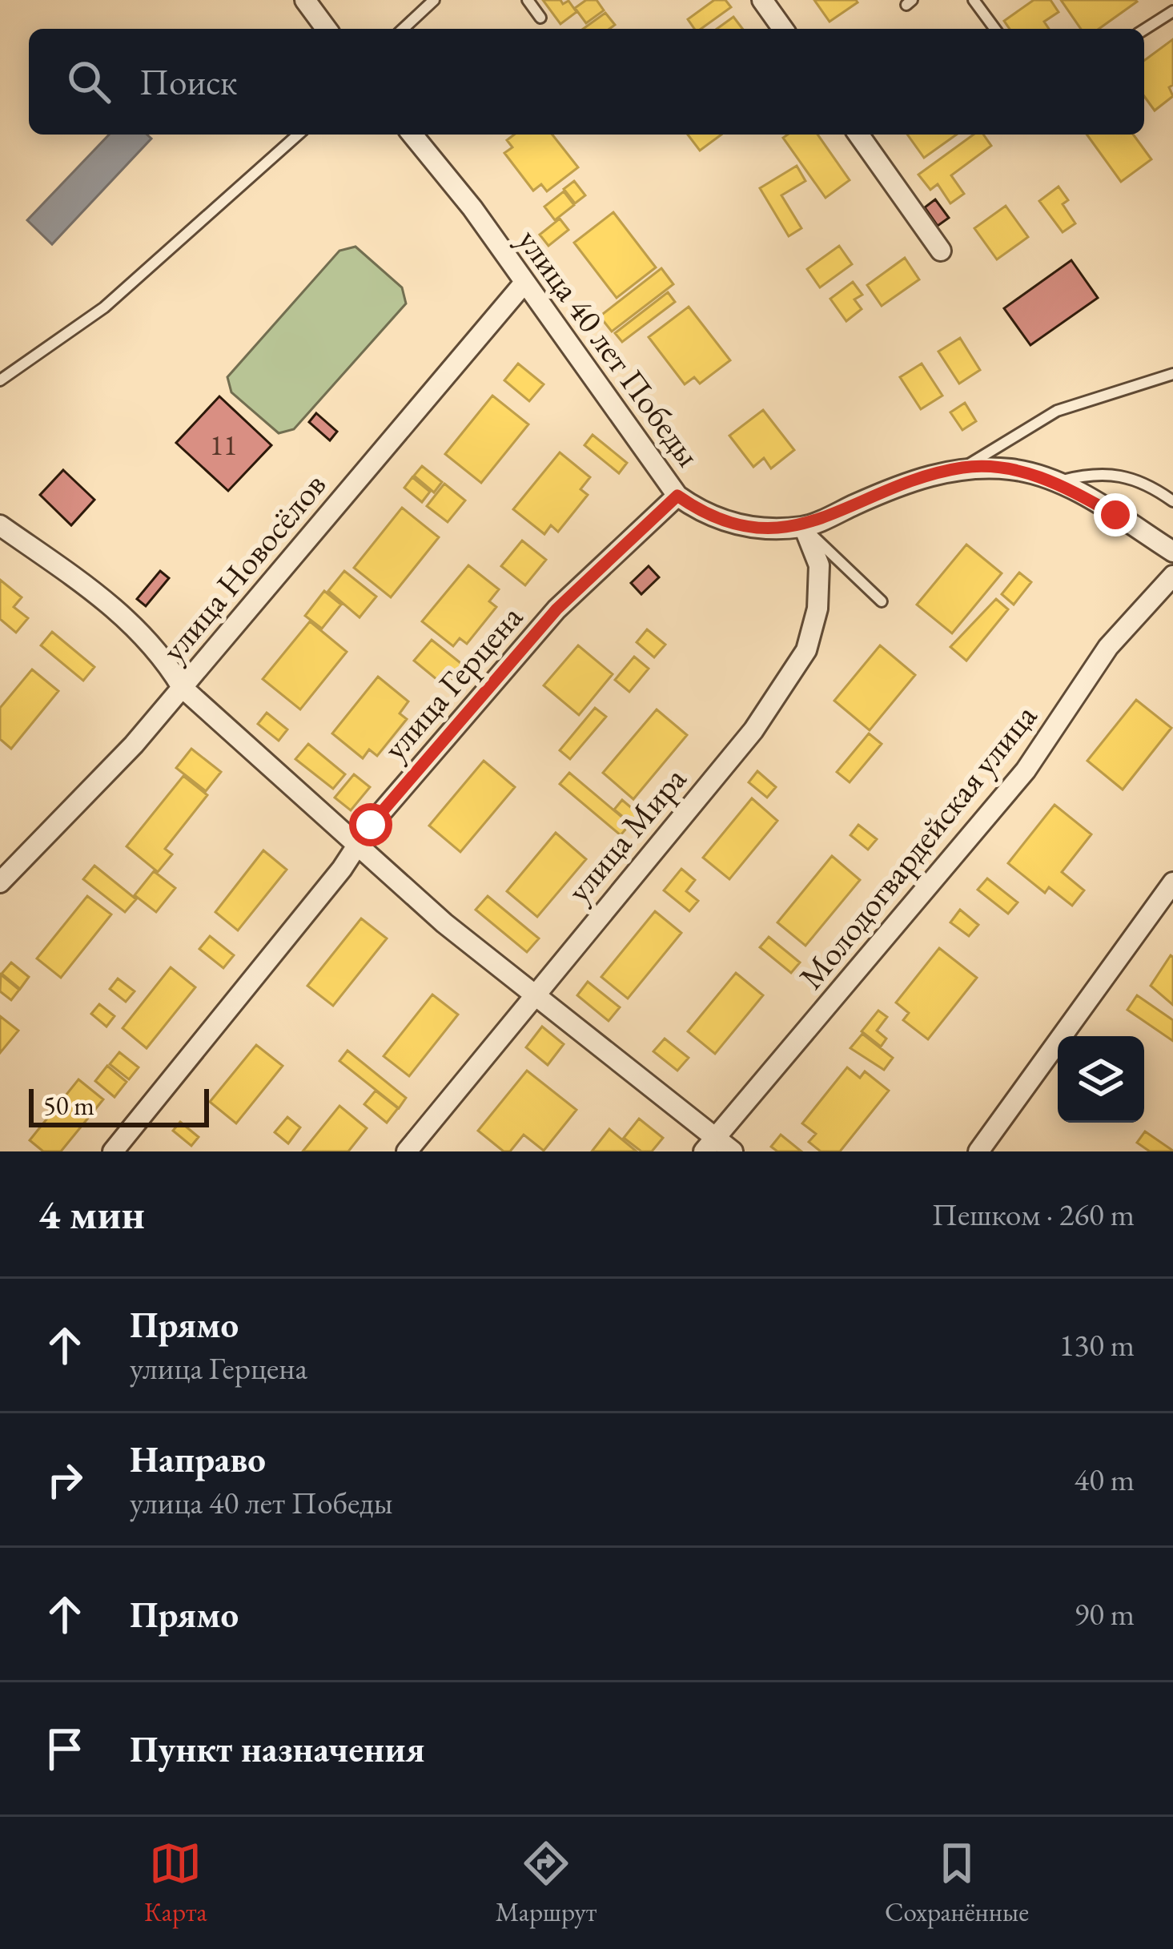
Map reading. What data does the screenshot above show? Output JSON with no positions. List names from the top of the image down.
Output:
{
  "streets": {
    "street": [
      "улица 40 лет Победы",
      "улица Новосёлов",
      "улица Герцена",
      "улица Мира",
      "Молодогвардейская улица"
    ]
  },
  "crossings": [
    ["улица 40 лет Победы", "улица Новосёлов"],
    ["улица 40 лет Победы", "улица Герцена"],
    ["улица 40 лет Победы", "улица Мира"]
  ],
  "house_numbers": ["11"],
  "scale_bar": "50 m",
  "page": {
    "search": "Поиск",
    "scale": "50 m",
    "heading": ["4 мин", "Пешком · 260 m"],
    "list": [
      ["Прямо", "улица Герцена", "130 m"],
      ["Направо", "улица 40 лет Победы", "40 m"],
      ["Прямо", "90 m"],
      "Пункт назначения"
    ],
    "nav": ["Карта", "Маршрут", "Сохранённые"]
  }
}
